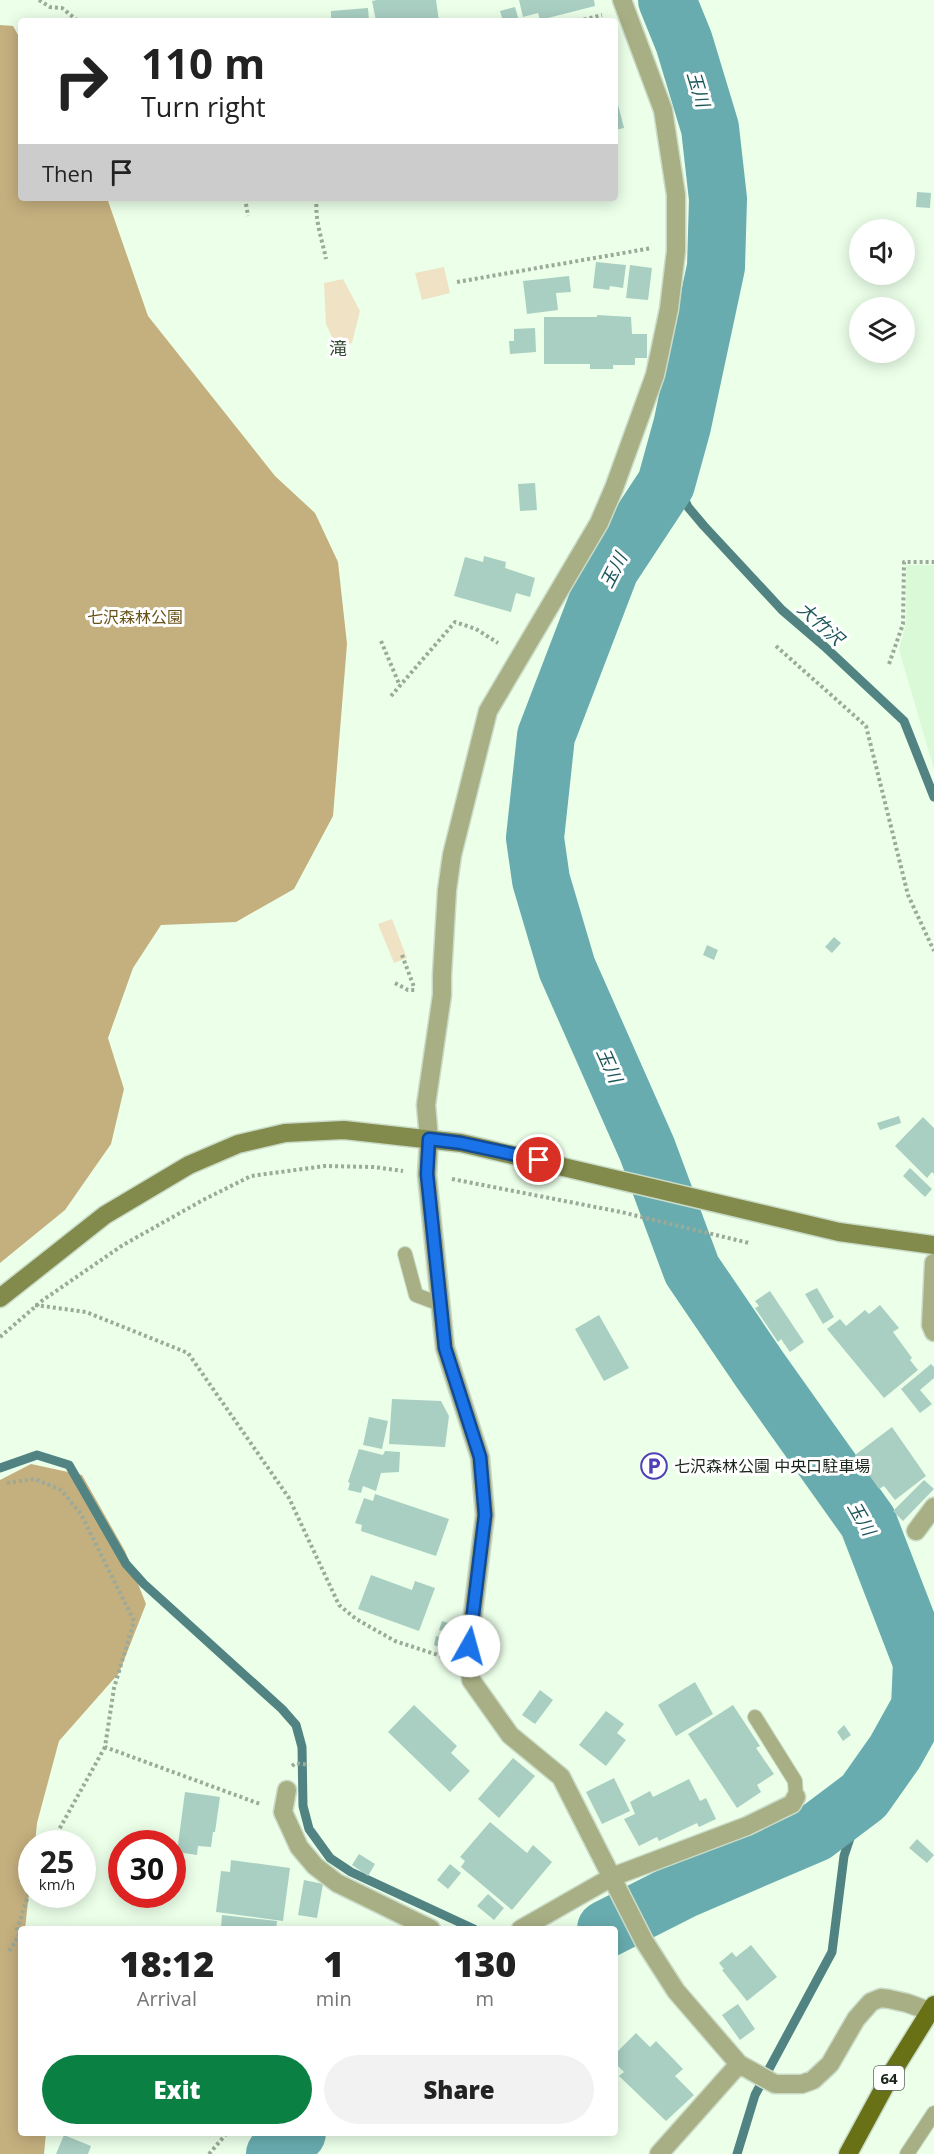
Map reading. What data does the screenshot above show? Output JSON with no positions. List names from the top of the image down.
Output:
{
  "streets": {
    "main road": ["64"]
  },
  "districts": ["滝"],
  "water": ["玉川", "大竹沢"],
  "parks": ["七沢森林公園"],
  "places": {
    "parking": ["七沢森林公園 中央口駐車場"]
  },
  "page": {
    "turn": ["110 m", "Turn right"],
    "then": "Then",
    "speed": "25 km/h",
    "limit": "30",
    "eta": [
      "18:12",
      "Arrival",
      "1",
      "min",
      "130",
      "m"
    ],
    "buttons": ["Exit", "Share"]
  }
}
